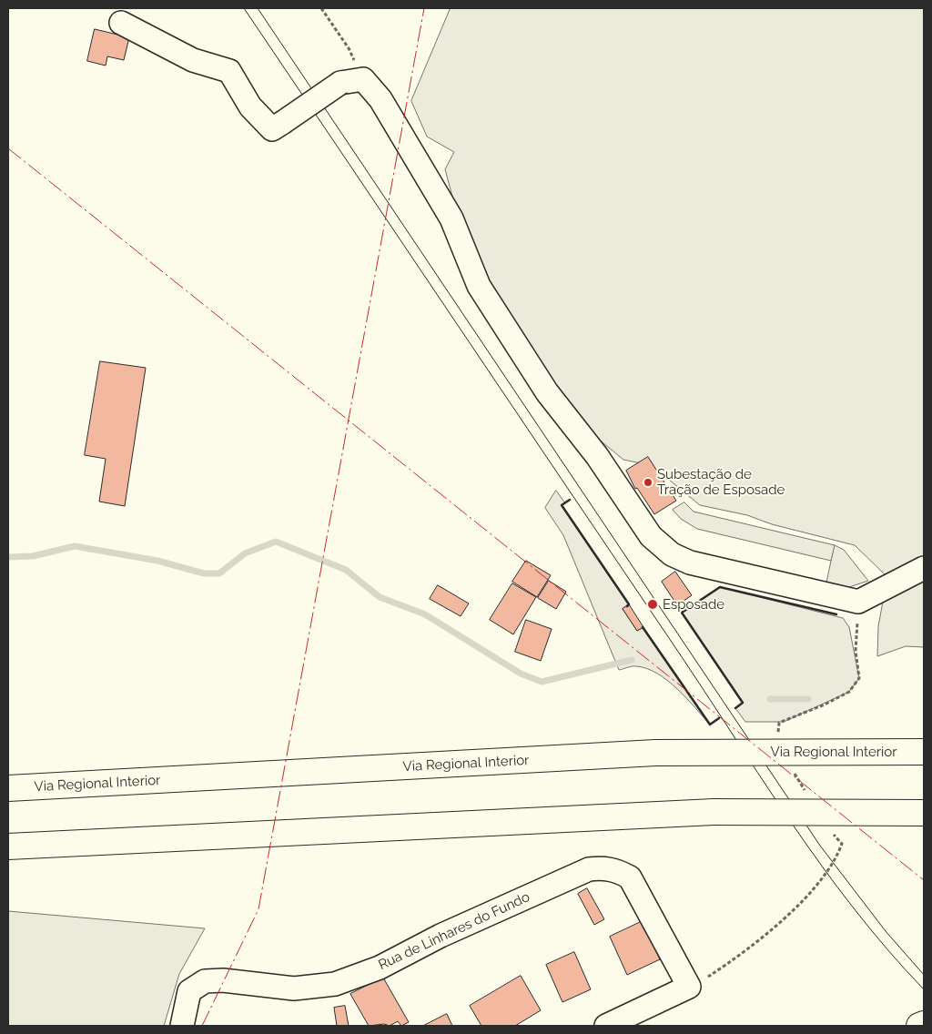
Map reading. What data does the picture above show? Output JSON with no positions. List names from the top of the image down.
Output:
{
  "streets": {
    "main road": ["Via Regional Interior"],
    "street": ["Rua de Linhares do Fundo"]
  },
  "places": ["Subestação de Tração de Esposade", "Esposade"]
}
